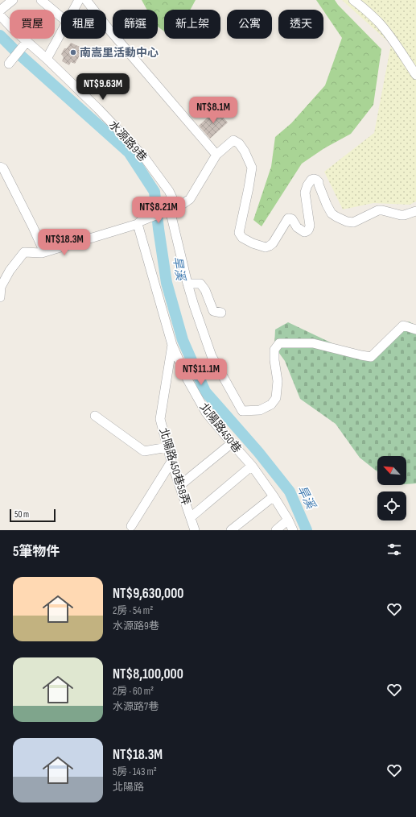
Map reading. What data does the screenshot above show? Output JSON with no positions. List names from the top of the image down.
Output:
{
  "streets": {
    "street": ["水源路9巷", "北陽路450巷", "北陽路450巷58弄"]
  },
  "crossings": [
    ["北陽路450巷", "北陽路450巷58弄"]
  ],
  "water": ["旱溪"],
  "places": ["南嵩里活動中心"],
  "scale_bar": "50 m",
  "north": "top left",
  "page": {
    "chip": [
      "買屋",
      "租屋",
      "篩選",
      "新上架",
      "公寓",
      "透天"
    ],
    "price": [
      "NT$9.63M",
      "NT$8.1M",
      "NT$8.21M",
      "NT$18.3M",
      "NT$11.1M"
    ],
    "scale": "50 m",
    "heading": "5筆物件",
    "list": [
      {
        "name": "NT$9,630,000",
        "note": "2房 · 54 m² · 水源路9巷"
      },
      {
        "name": "NT$8,100,000",
        "note": "2房 · 60 m² · 水源路7巷"
      },
      {
        "name": "NT$18.3M",
        "note": "5房 · 143 m² · 北陽路"
      }
    ]
  }
}
